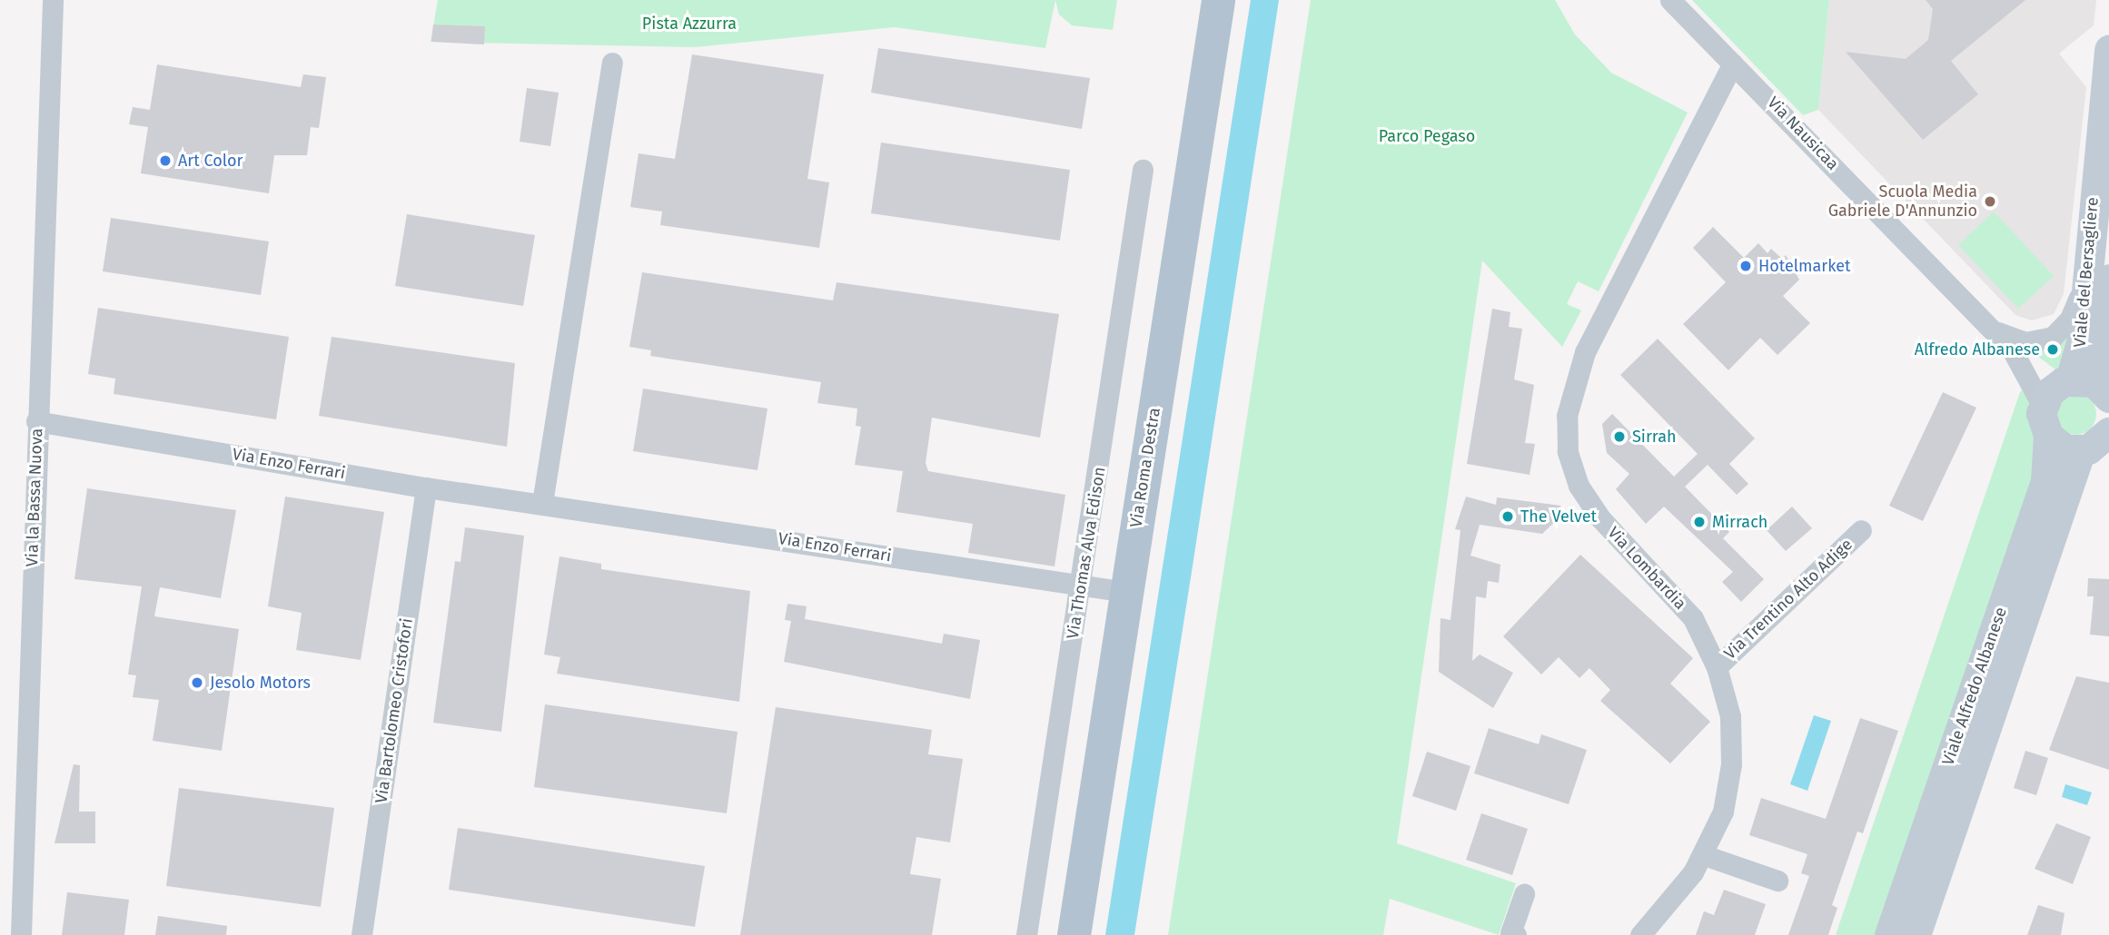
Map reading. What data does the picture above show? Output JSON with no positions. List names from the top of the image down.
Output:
{
  "streets": {
    "main road": ["Via Roma Destra"],
    "street": [
      "Via Nausicaa",
      "Viale del Bersagliere",
      "Via Enzo Ferrari",
      "Via la Bassa Nuova",
      "Via Thomas Alva Edison",
      "Via Lombardia",
      "Via Trentino Alto Adige",
      "Viale Alfredo Albanese",
      "Via Bartolomeo Cristofori"
    ]
  },
  "crossings": [
    ["Via Nausicaa", "Viale del Bersagliere"],
    ["Via Nausicaa", "Via Lombardia"],
    ["Via Nausicaa", "Viale Alfredo Albanese"],
    ["Via Enzo Ferrari", "Via Roma Destra"],
    ["Via Enzo Ferrari", "Via la Bassa Nuova"],
    ["Via Enzo Ferrari", "Via Thomas Alva Edison"],
    ["Via Enzo Ferrari", "Via Bartolomeo Cristofori"],
    ["Via Lombardia", "Via Trentino Alto Adige"]
  ],
  "parks": ["Pista Azzurra", "Parco Pegaso"],
  "places": [
    "Art Color",
    "Scuola Media Gabriele D'Annunzio",
    "Hotelmarket",
    "Alfredo Albanese",
    "Sirrah",
    "The Velvet",
    "Mirrach",
    "Jesolo Motors"
  ]
}
